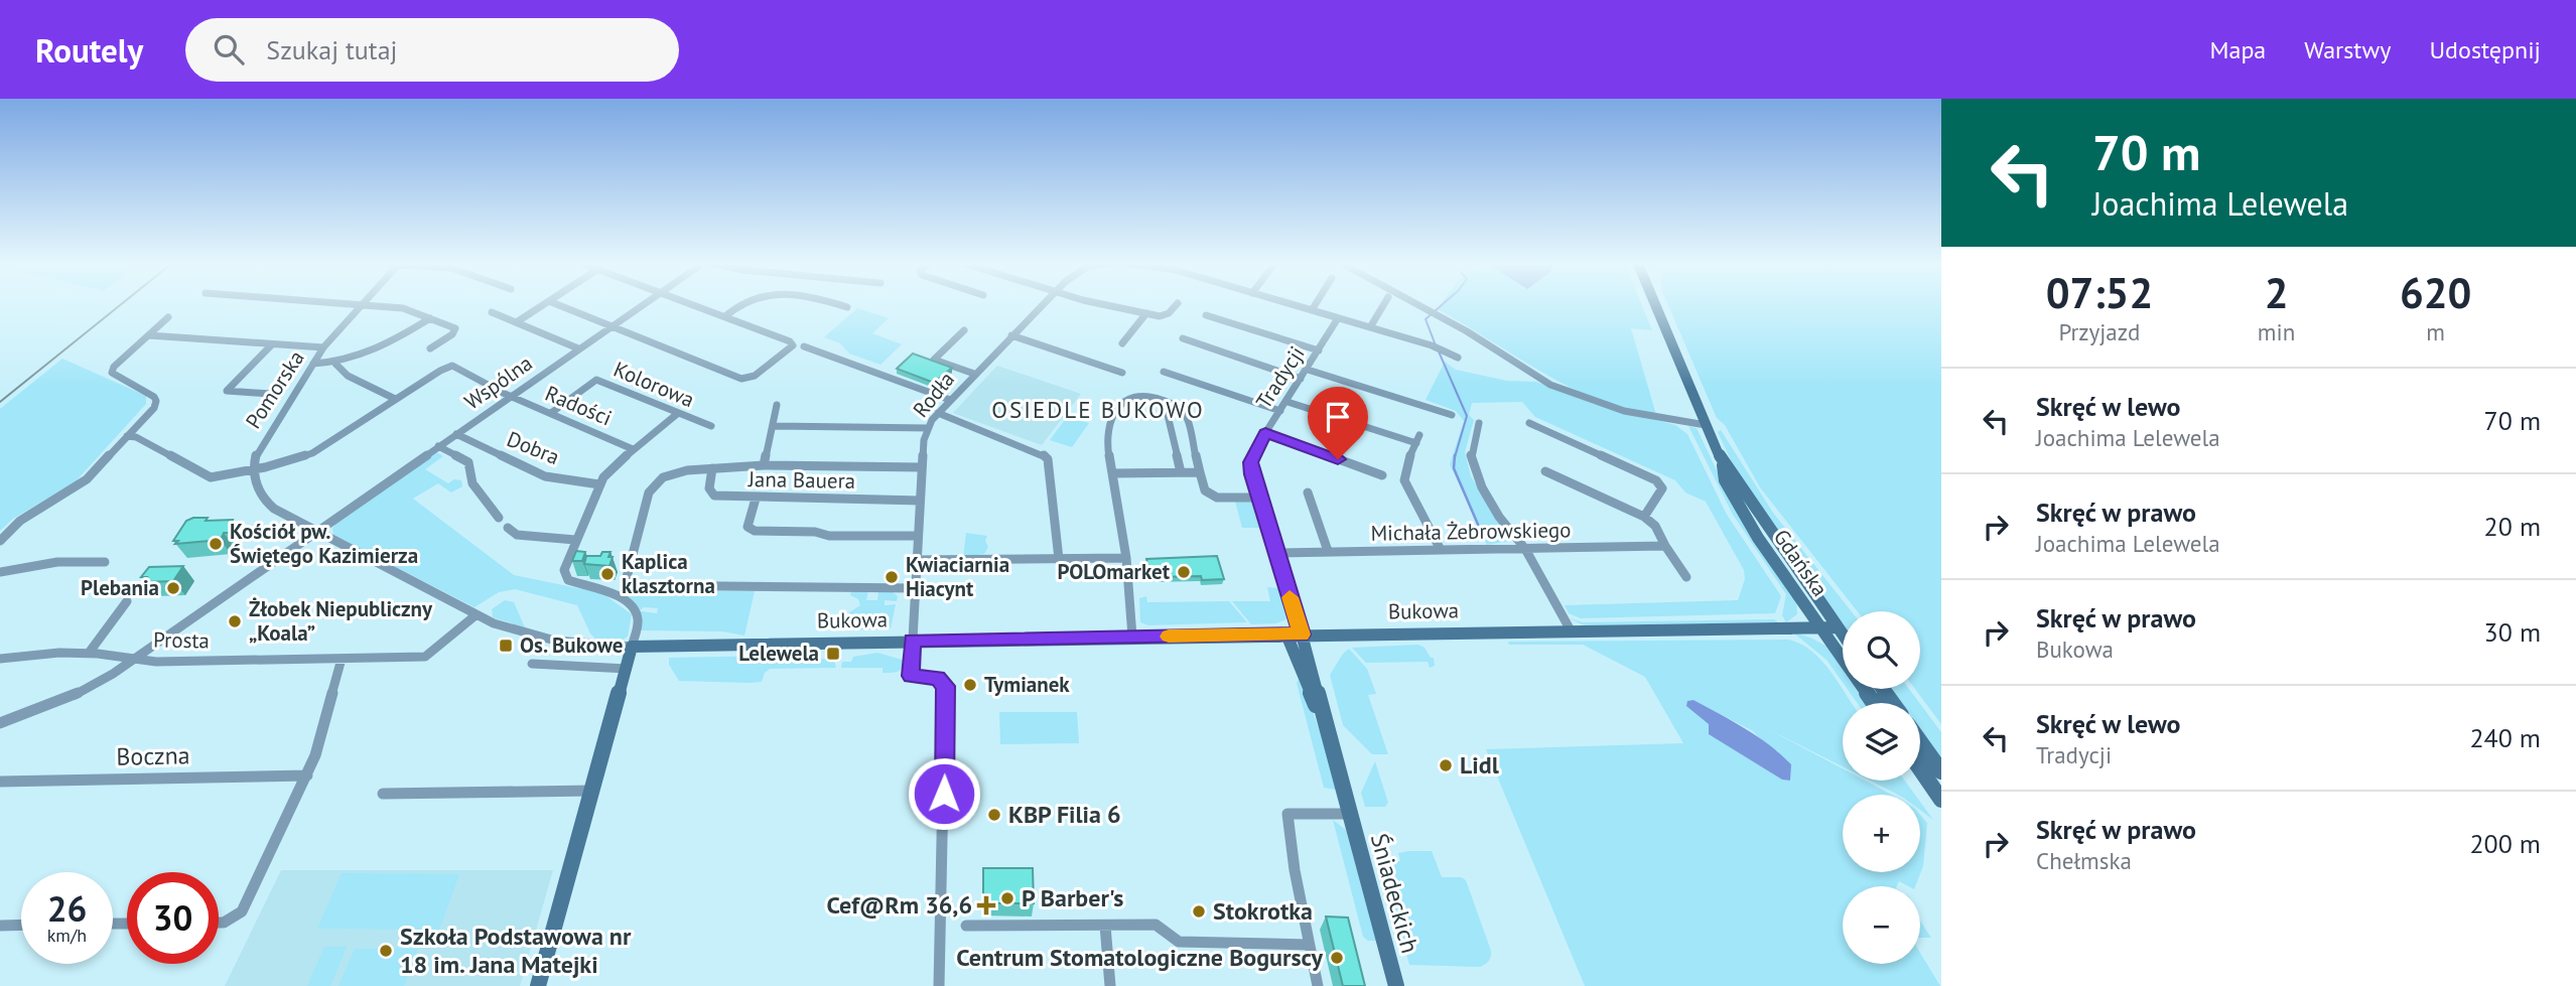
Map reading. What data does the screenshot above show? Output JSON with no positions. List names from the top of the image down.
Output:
{
  "streets": {
    "street": [
      "Tradycji",
      "Wspólna",
      "Kolorowa",
      "Pomorska",
      "Rodła",
      "Radości",
      "Dobra",
      "Jana Bauera",
      "Michała Żebrowskiego",
      "Gdańska",
      "Bukowa",
      "Prosta",
      "Boczna",
      "Śniadeckich"
    ]
  },
  "crossings": [
    ["Tradycji", "Rodła"],
    ["Tradycji", "Michała Żebrowskiego"],
    ["Tradycji", "Bukowa"],
    ["Tradycji", "Śniadeckich"],
    ["Wspólna", "Radości"],
    ["Wspólna", "Dobra"],
    ["Wspólna", "Bukowa"],
    ["Wspólna", "Prosta"],
    ["Kolorowa", "Radości"],
    ["Rodła", "Jana Bauera"],
    ["Rodła", "Bukowa"],
    ["Gdańska", "Bukowa"],
    ["Bukowa", "Prosta"],
    ["Bukowa", "Śniadeckich"]
  ],
  "districts": ["OSIEDLE BUKOWO"],
  "places": {
    "other": [
      "Kościół pw. Świętego Kazimierza",
      "POLOmarket",
      "Kaplica klasztorna",
      "Kwiaciarnia Hiacynt",
      "Plebania",
      "Żłobek Niepubliczny „Koala”",
      "Tymianek",
      "Lidl",
      "KBP Filia 6",
      "P Barber's",
      "Stokrotka",
      "Szkoła Podstawowa nr 18 im. Jana Matejki",
      "Centrum Stomatologiczne Bogurscy"
    ],
    "transit": ["Os. Bukowe", "Lelewela"],
    "health": ["Cef@Rm 36,6"]
  },
  "page": {
    "header": "Routely",
    "search": "Szukaj tutaj",
    "nav": ["Mapa", "Warstwy", "Udostępnij"],
    "turn": ["70 m", "Joachima Lelewela"],
    "eta": [
      "07:52",
      "Przyjazd",
      "2",
      "min",
      "620",
      "m"
    ],
    "list": [
      {
        "name": "Skręć w lewo",
        "note": "Joachima Lelewela",
        "value": "70 m"
      },
      {
        "name": "Skręć w prawo",
        "note": "Joachima Lelewela",
        "value": "20 m"
      },
      {
        "name": "Skręć w prawo",
        "note": "Bukowa",
        "value": "30 m"
      },
      {
        "name": "Skręć w lewo",
        "note": "Tradycji",
        "value": "240 m"
      },
      {
        "name": "Skręć w prawo",
        "note": "Chełmska",
        "value": "200 m"
      }
    ],
    "map_buttons": ["+", "−"],
    "speed": "26 km/h",
    "limit": "30"
  }
}
